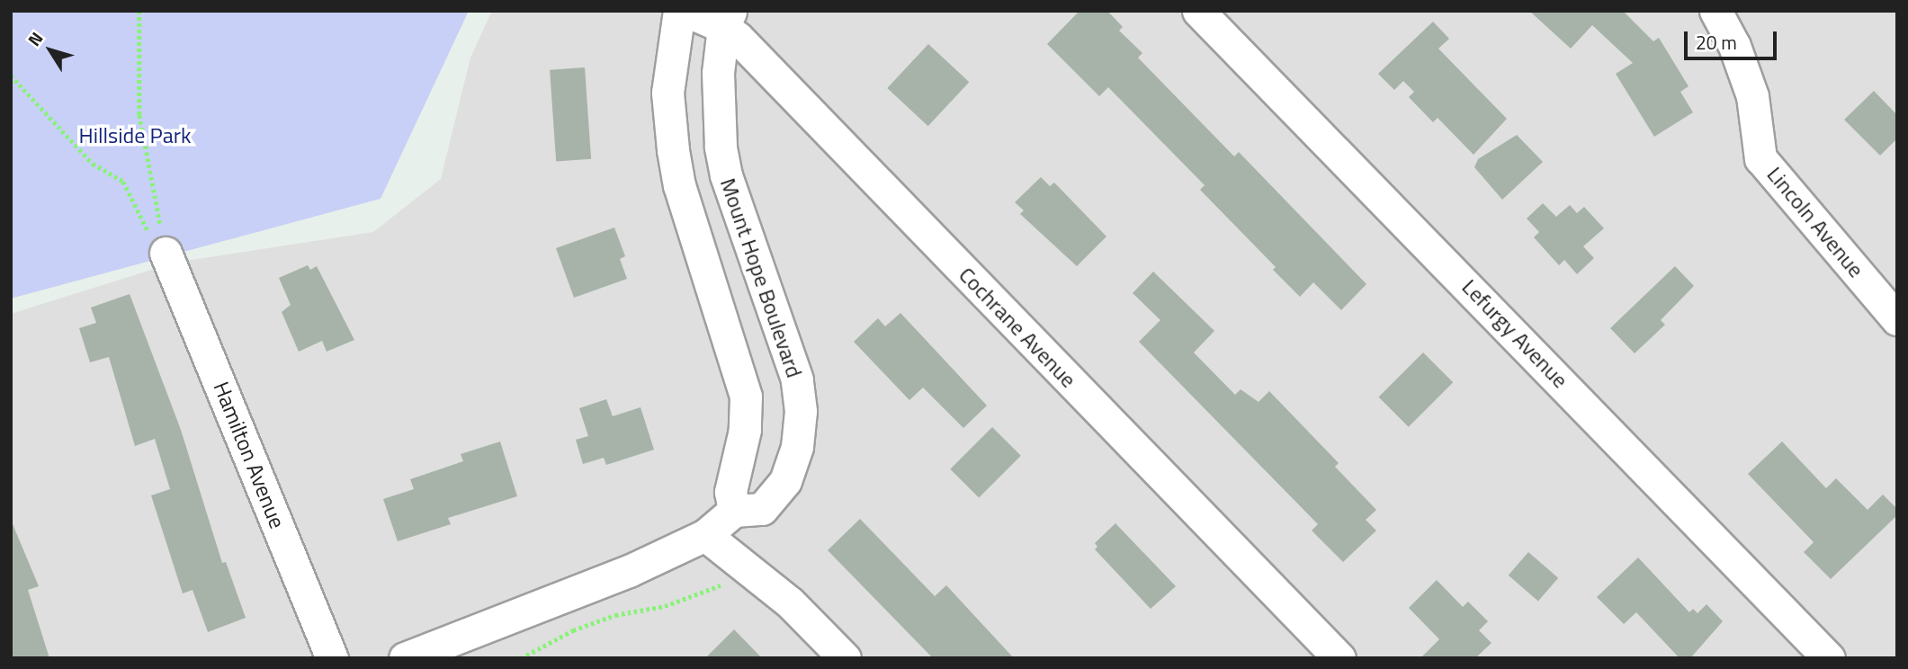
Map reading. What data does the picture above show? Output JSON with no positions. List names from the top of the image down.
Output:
{
  "streets": {
    "street": [
      "Lincoln Avenue",
      "Mount Hope Boulevard",
      "Cochrane Avenue",
      "Lefurgy Avenue",
      "Hamilton Avenue"
    ]
  },
  "crossings": [
    ["Mount Hope Boulevard", "Cochrane Avenue"]
  ],
  "parks": ["Hillside Park"],
  "scale_bar": "20 m",
  "north": "top left"
}
